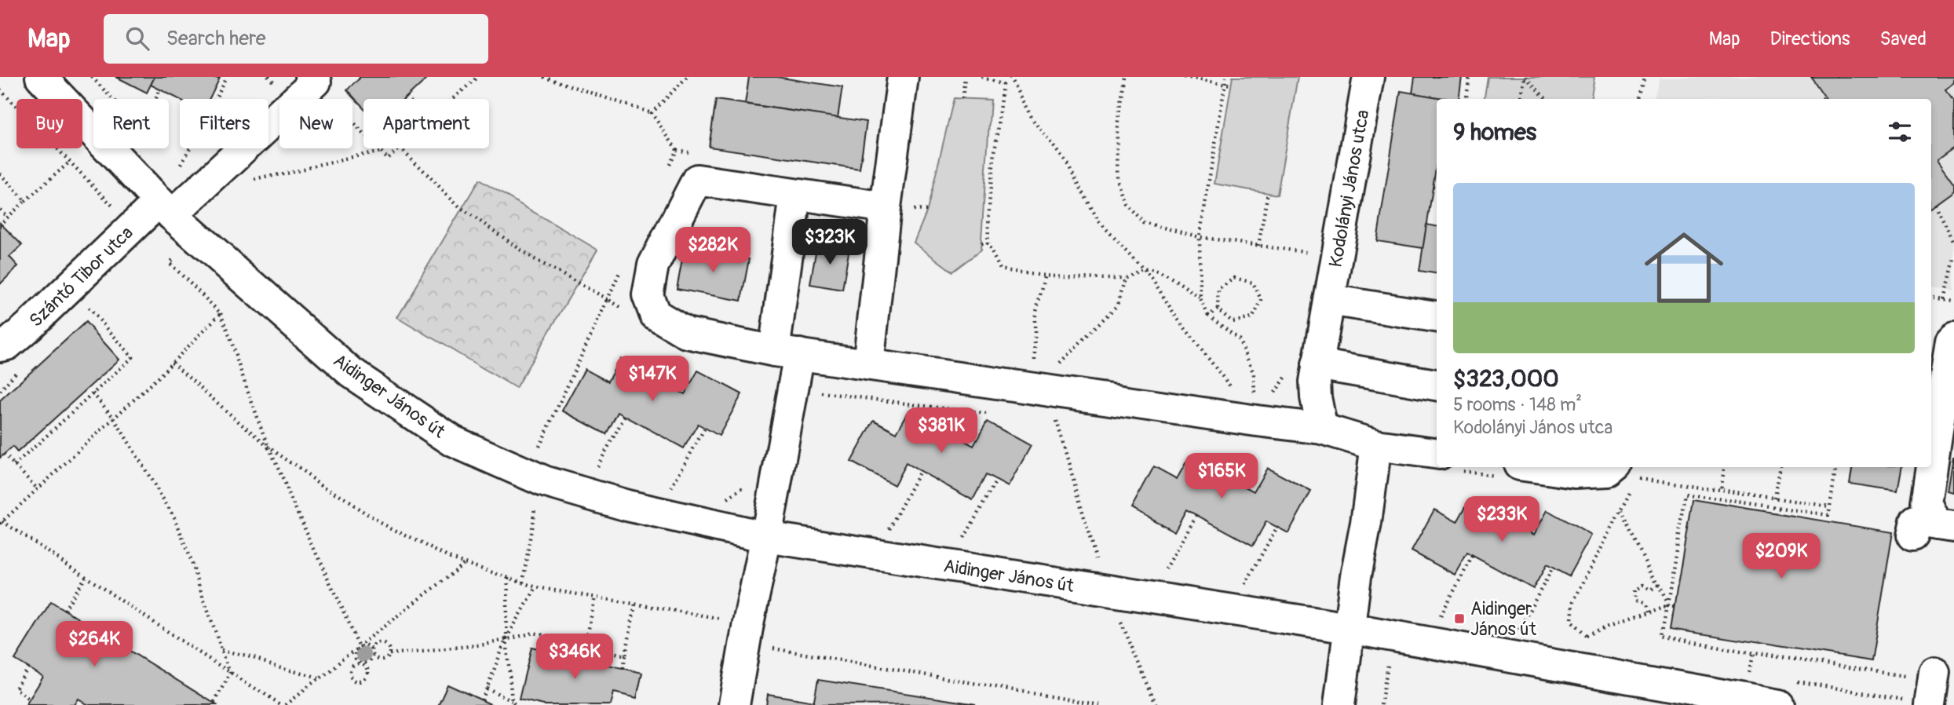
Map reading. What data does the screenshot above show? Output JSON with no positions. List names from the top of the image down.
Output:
{
  "streets": {
    "street": ["Kodolányi János utca", "Szántó Tibor utca", "Aidinger János út"]
  },
  "crossings": [
    ["Szántó Tibor utca", "Aidinger János út"]
  ],
  "places": {
    "transit": ["Aidinger János út"]
  },
  "page": {
    "header": "Map",
    "search": "Search here",
    "nav": ["Map", "Directions", "Saved"],
    "chip": [
      "Buy",
      "Rent",
      "Filters",
      "New",
      "Apartment"
    ],
    "heading": "9 homes",
    "list": [
      {
        "name": "$323,000",
        "note": "5 rooms · 148 m² · Kodolányi János utca"
      }
    ],
    "price": [
      "$323K",
      "$282K",
      "$147K",
      "$381K",
      "$165K",
      "$233K",
      "$209K",
      "$264K",
      "$346K"
    ]
  }
}
